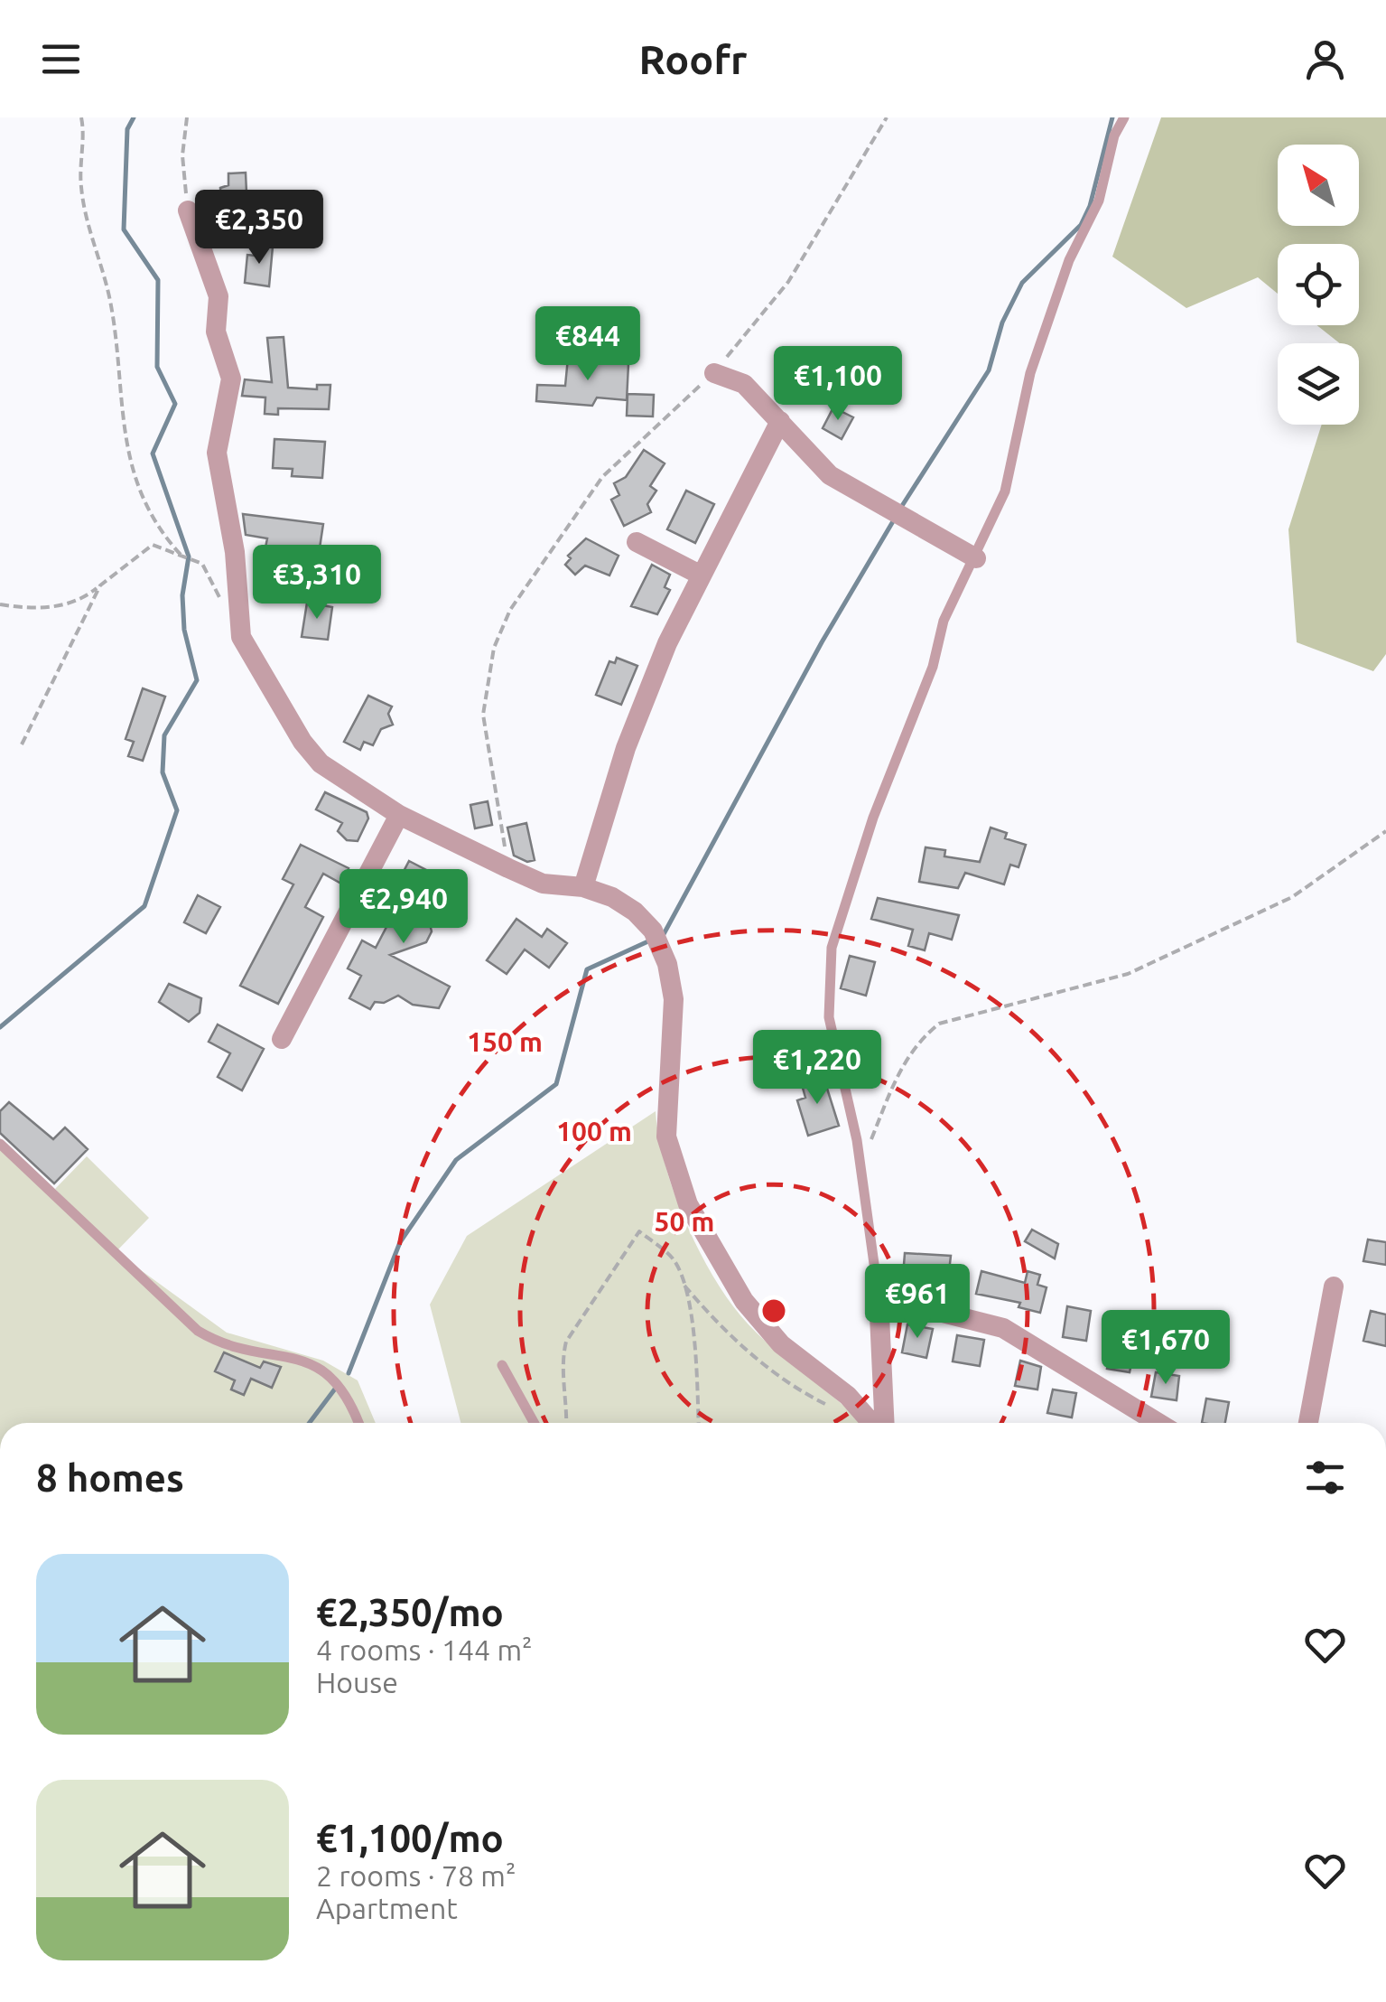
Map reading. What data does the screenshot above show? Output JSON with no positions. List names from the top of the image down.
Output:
{
  "north": "top left",
  "page": {
    "header": "Roofr",
    "price": [
      "€2,350",
      "€844",
      "€1,100",
      "€3,310",
      "€2,940",
      "€1,220",
      "€961",
      "€1,670"
    ],
    "heading": "8 homes",
    "list": [
      {
        "name": "€2,350/mo",
        "note": "4 rooms · 144 m² · House"
      },
      {
        "name": "€1,100/mo",
        "note": "2 rooms · 78 m² · Apartment"
      }
    ]
  },
  "rings": ["150 m", "100 m", "50 m"]
}
